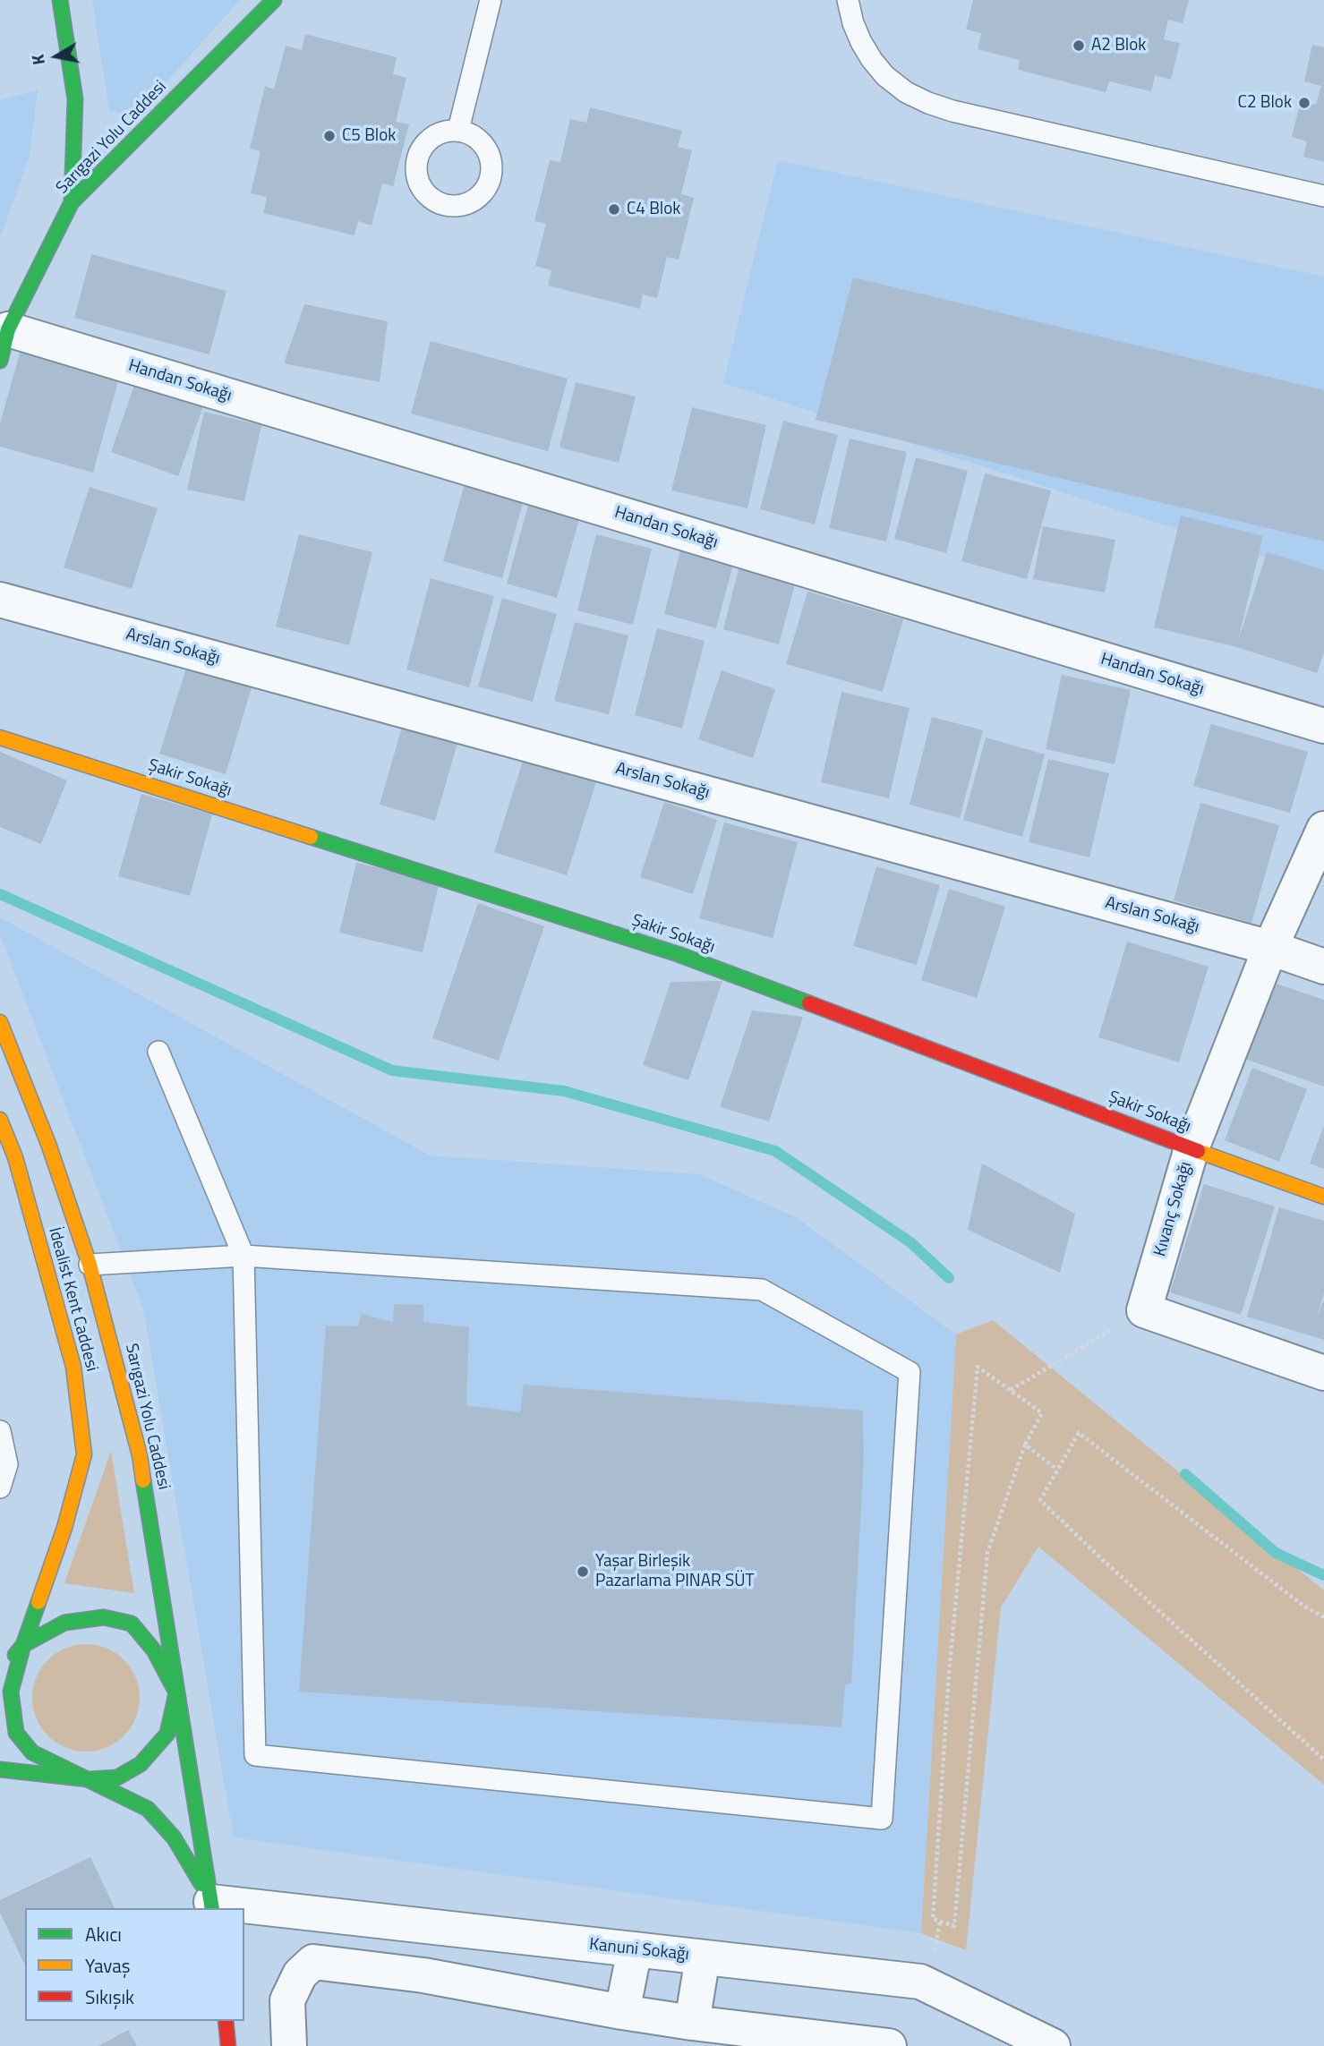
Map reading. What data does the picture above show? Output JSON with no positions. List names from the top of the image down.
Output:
{
  "streets": {
    "street": [
      "Sarıgazi Yolu Caddesi",
      "Handan Sokağı",
      "Arslan Sokağı",
      "Şakir Sokağı",
      "Kıvanç Sokağı",
      "İdealist Kent Caddesi",
      "Kanuni Sokağı"
    ]
  },
  "crossings": [
    ["Sarıgazi Yolu Caddesi", "Handan Sokağı"],
    ["Sarıgazi Yolu Caddesi", "İdealist Kent Caddesi"],
    ["Sarıgazi Yolu Caddesi", "Kanuni Sokağı"],
    ["Arslan Sokağı", "Kıvanç Sokağı"],
    ["Şakir Sokağı", "Kıvanç Sokağı"],
    ["İdealist Kent Caddesi", "Kanuni Sokağı"]
  ],
  "places": [
    "A2 Blok",
    "C2 Blok",
    "C5 Blok",
    "C4 Blok",
    "Yaşar Birleşik Pazarlama PINAR SÜT"
  ],
  "legend": ["Akıcı", "Yavaş", "Sıkışık"],
  "north": "left"
}
